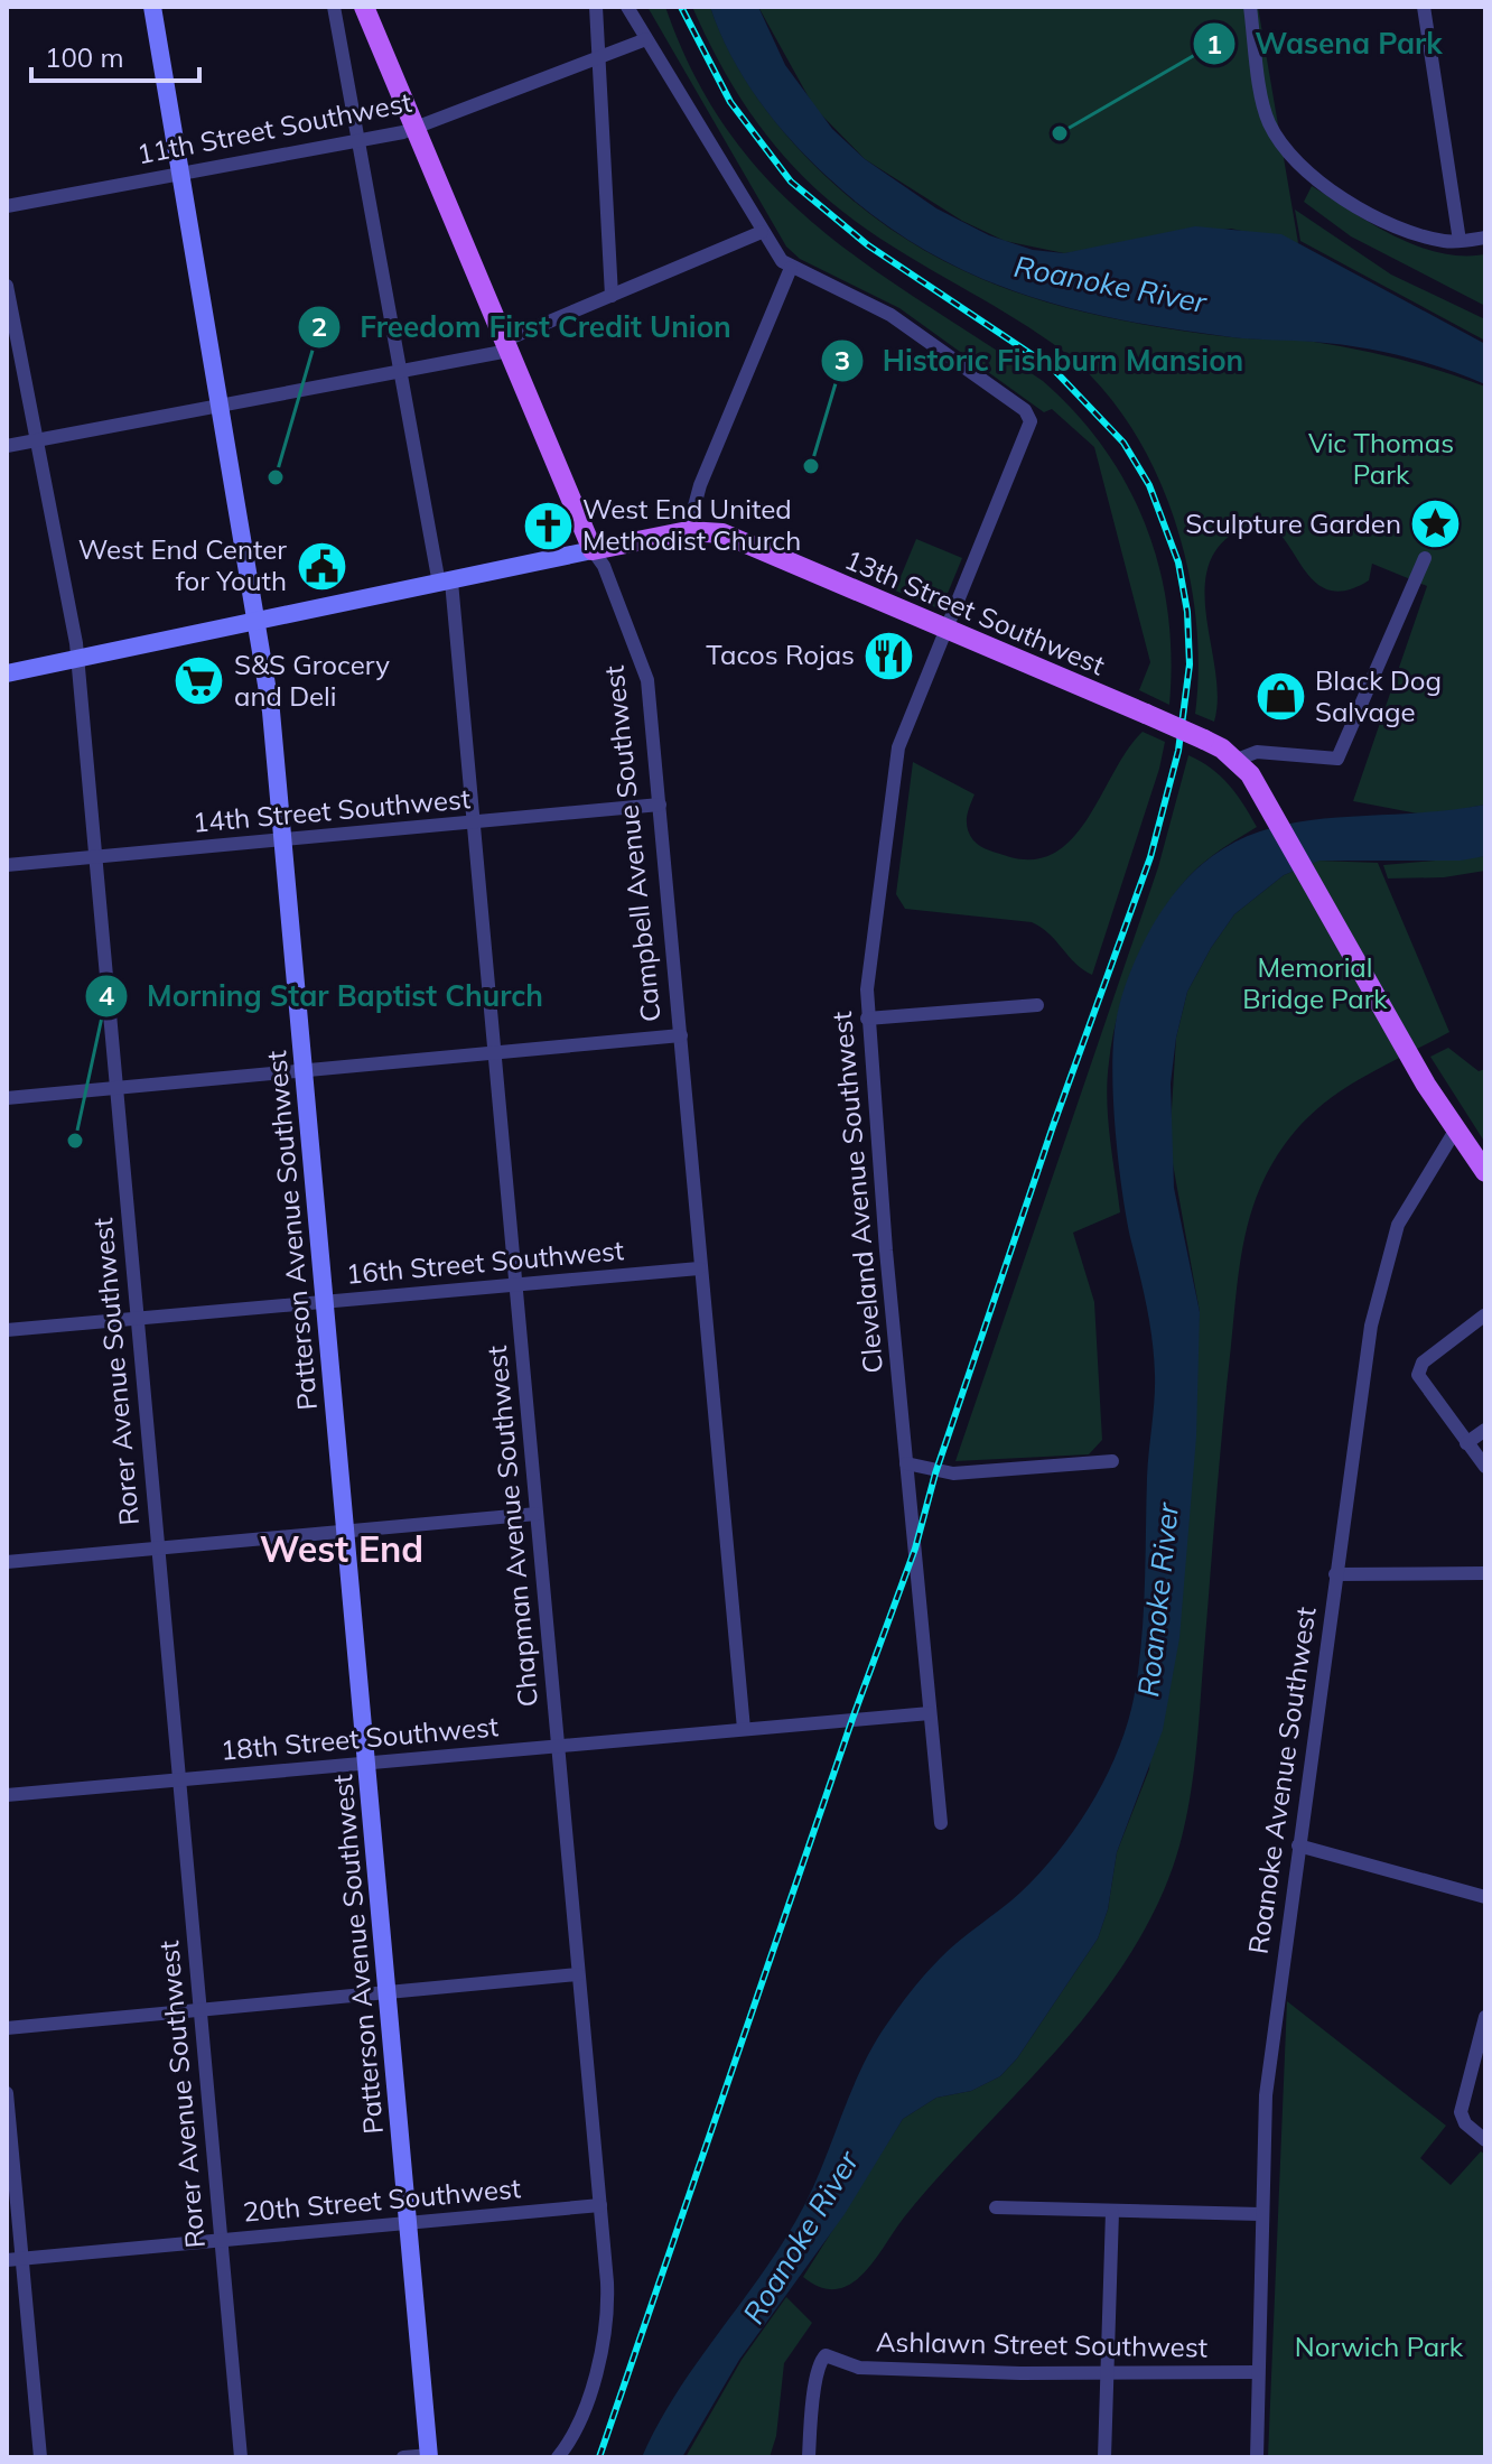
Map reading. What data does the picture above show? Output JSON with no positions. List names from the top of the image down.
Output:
{
  "streets": {
    "main road": ["13th Street Southwest", "Campbell Avenue Southwest", "Patterson Avenue Southwest"],
    "street": [
      "11th Street Southwest",
      "14th Street Southwest",
      "Cleveland Avenue Southwest",
      "16th Street Southwest",
      "Rorer Avenue Southwest",
      "Chapman Avenue Southwest",
      "18th Street Southwest",
      "Roanoke Avenue Southwest",
      "20th Street Southwest",
      "Ashlawn Street Southwest"
    ]
  },
  "crossings": [
    ["11th Street Southwest", "Campbell Avenue Southwest"],
    ["11th Street Southwest", "Patterson Avenue Southwest"],
    ["11th Street Southwest", "Chapman Avenue Southwest"],
    ["13th Street Southwest", "Campbell Avenue Southwest"],
    ["13th Street Southwest", "Cleveland Avenue Southwest"],
    ["13th Street Southwest", "Patterson Avenue Southwest"],
    ["13th Street Southwest", "Rorer Avenue Southwest"],
    ["13th Street Southwest", "Chapman Avenue Southwest"],
    ["14th Street Southwest", "Campbell Avenue Southwest"],
    ["14th Street Southwest", "Patterson Avenue Southwest"],
    ["14th Street Southwest", "Rorer Avenue Southwest"],
    ["14th Street Southwest", "Chapman Avenue Southwest"],
    ["Campbell Avenue Southwest", "16th Street Southwest"],
    ["Campbell Avenue Southwest", "18th Street Southwest"],
    ["Cleveland Avenue Southwest", "18th Street Southwest"],
    ["Patterson Avenue Southwest", "16th Street Southwest"],
    ["Patterson Avenue Southwest", "18th Street Southwest"],
    ["Patterson Avenue Southwest", "20th Street Southwest"],
    ["16th Street Southwest", "Rorer Avenue Southwest"],
    ["16th Street Southwest", "Chapman Avenue Southwest"],
    ["Rorer Avenue Southwest", "18th Street Southwest"],
    ["Rorer Avenue Southwest", "20th Street Southwest"],
    ["Chapman Avenue Southwest", "18th Street Southwest"],
    ["Chapman Avenue Southwest", "20th Street Southwest"],
    ["Roanoke Avenue Southwest", "Ashlawn Street Southwest"]
  ],
  "districts": ["West End"],
  "water": ["Roanoke River"],
  "parks": ["Vic Thomas Park", "Memorial Bridge Park", "Norwich Park"],
  "places": {
    "other": [
      "Wasena Park",
      "Historic Fishburn Mansion",
      "Freedom First Credit Union",
      "Morning Star Baptist Church"
    ],
    "place": ["Sculpture Garden"],
    "church": ["West End United Methodist Church"],
    "public building": ["West End Center for Youth"],
    "restaurant": ["Tacos Rojas"],
    "supermarket": ["S&S Grocery and Deli"],
    "shop": ["Black Dog Salvage"]
  },
  "scale_bar": "100 m"
}
